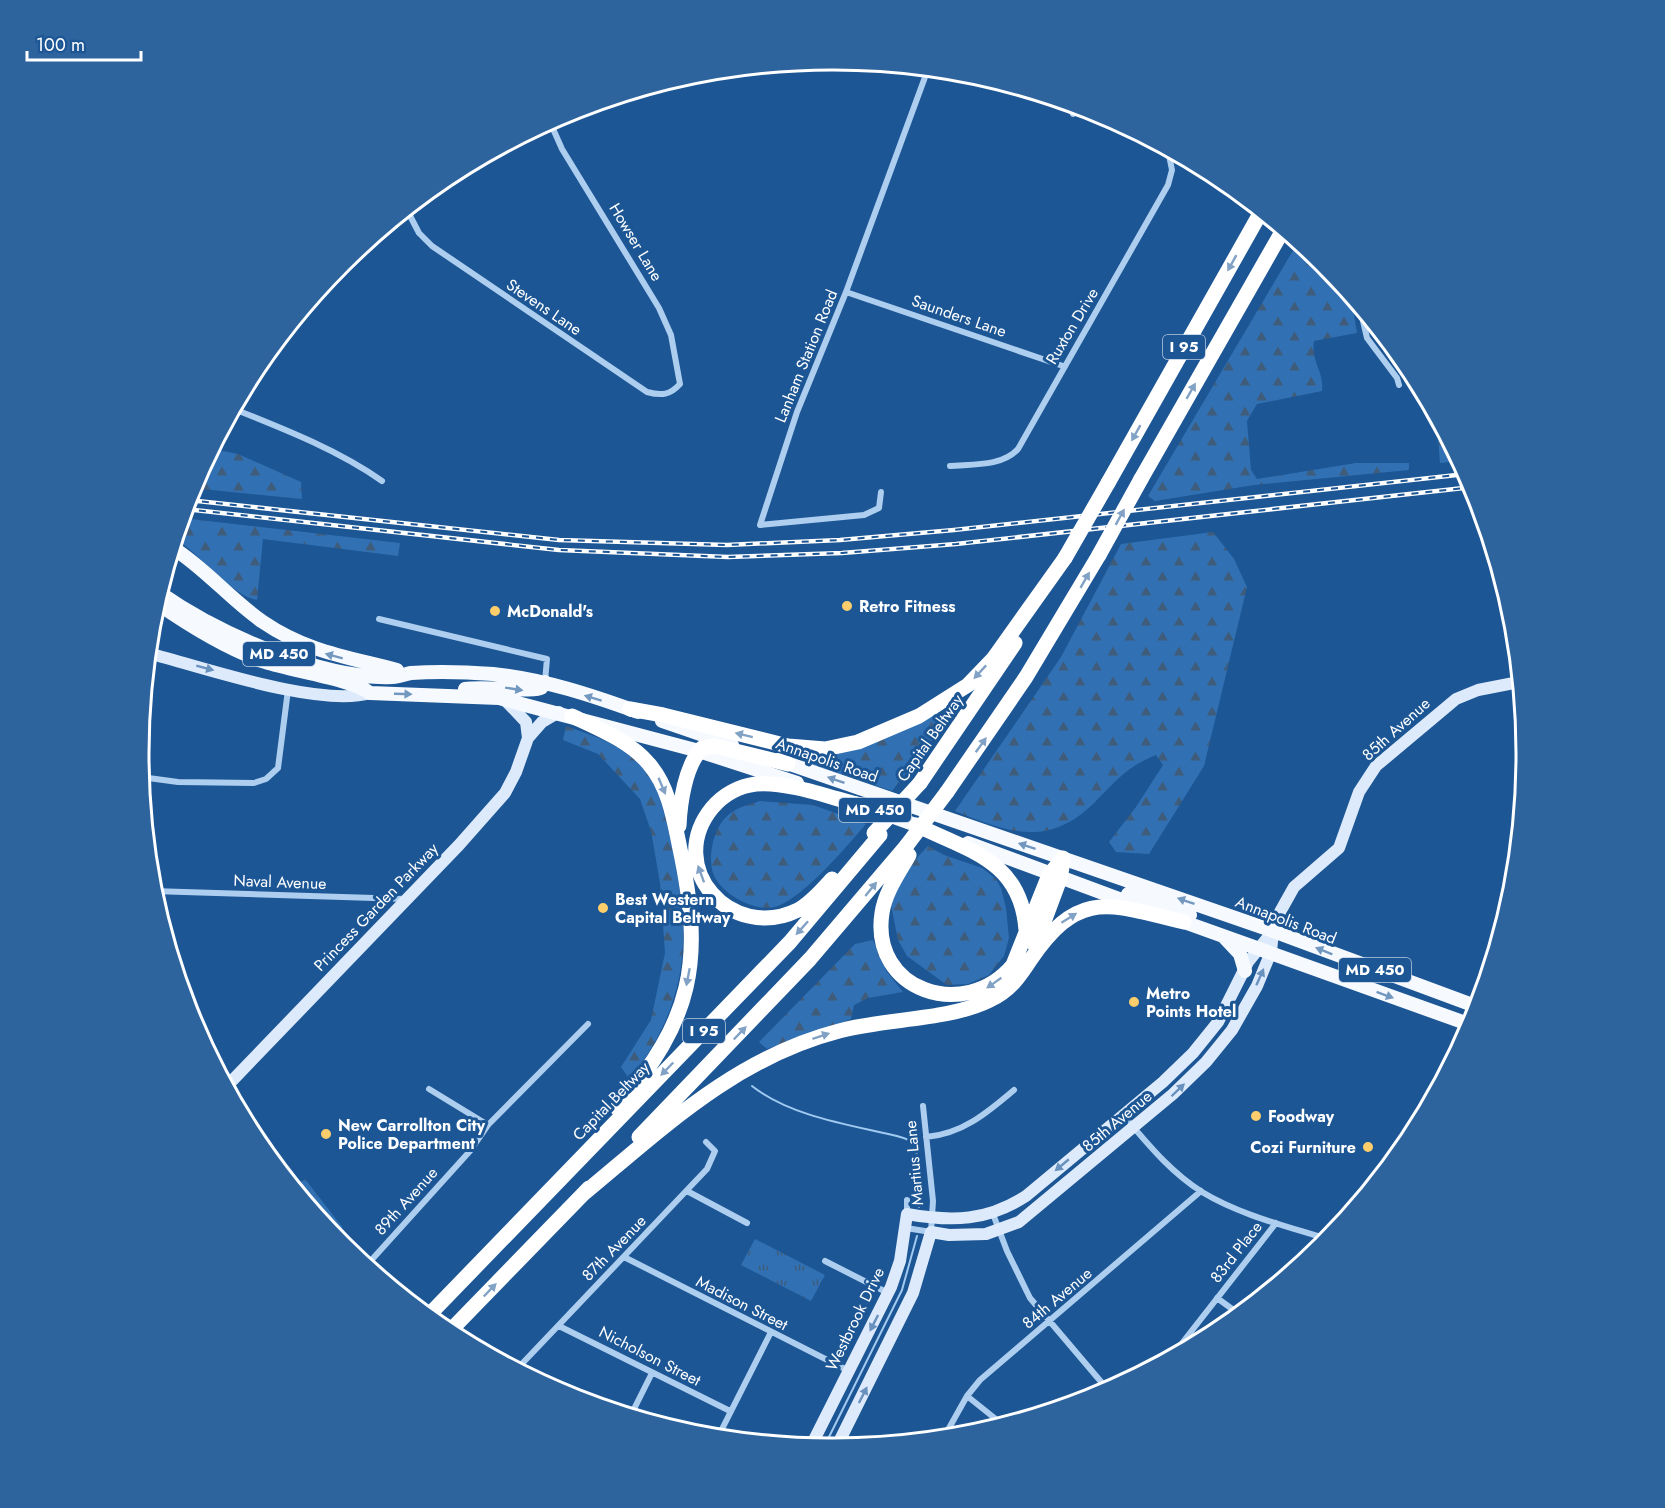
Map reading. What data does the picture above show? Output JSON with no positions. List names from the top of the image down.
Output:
{
  "streets": {
    "highway": ["I 95", "Capital Beltway"],
    "main road": ["MD 450", "Annapolis Road"],
    "street": [
      "Howser Lane",
      "Stevens Lane",
      "Saunders Lane",
      "Ruxton Drive",
      "Lanham Station Road",
      "85th Avenue",
      "Naval Avenue",
      "Princess Garden Parkway",
      "Martius Lane",
      "89th Avenue",
      "87th Avenue",
      "83rd Place",
      "84th Avenue",
      "Madison Street",
      "Westbrook Drive",
      "Nicholson Street"
    ]
  },
  "crossings": [
    ["Howser Lane", "Stevens Lane"],
    ["Saunders Lane", "Ruxton Drive"],
    ["Saunders Lane", "Lanham Station Road"],
    ["85th Avenue", "Annapolis Road"],
    ["85th Avenue", "Martius Lane"],
    ["85th Avenue", "Westbrook Drive"],
    ["Annapolis Road", "Princess Garden Parkway"],
    ["Naval Avenue", "Princess Garden Parkway"],
    ["87th Avenue", "Madison Street"],
    ["87th Avenue", "Nicholson Street"],
    ["Madison Street", "Westbrook Drive"]
  ],
  "places": [
    "Retro Fitness",
    "McDonald's",
    "Best Western Capital Beltway",
    "Metro Points Hotel",
    "Foodway",
    "New Carrollton City Police Department",
    "Cozi Furniture"
  ],
  "scale_bar": "100 m"
}
